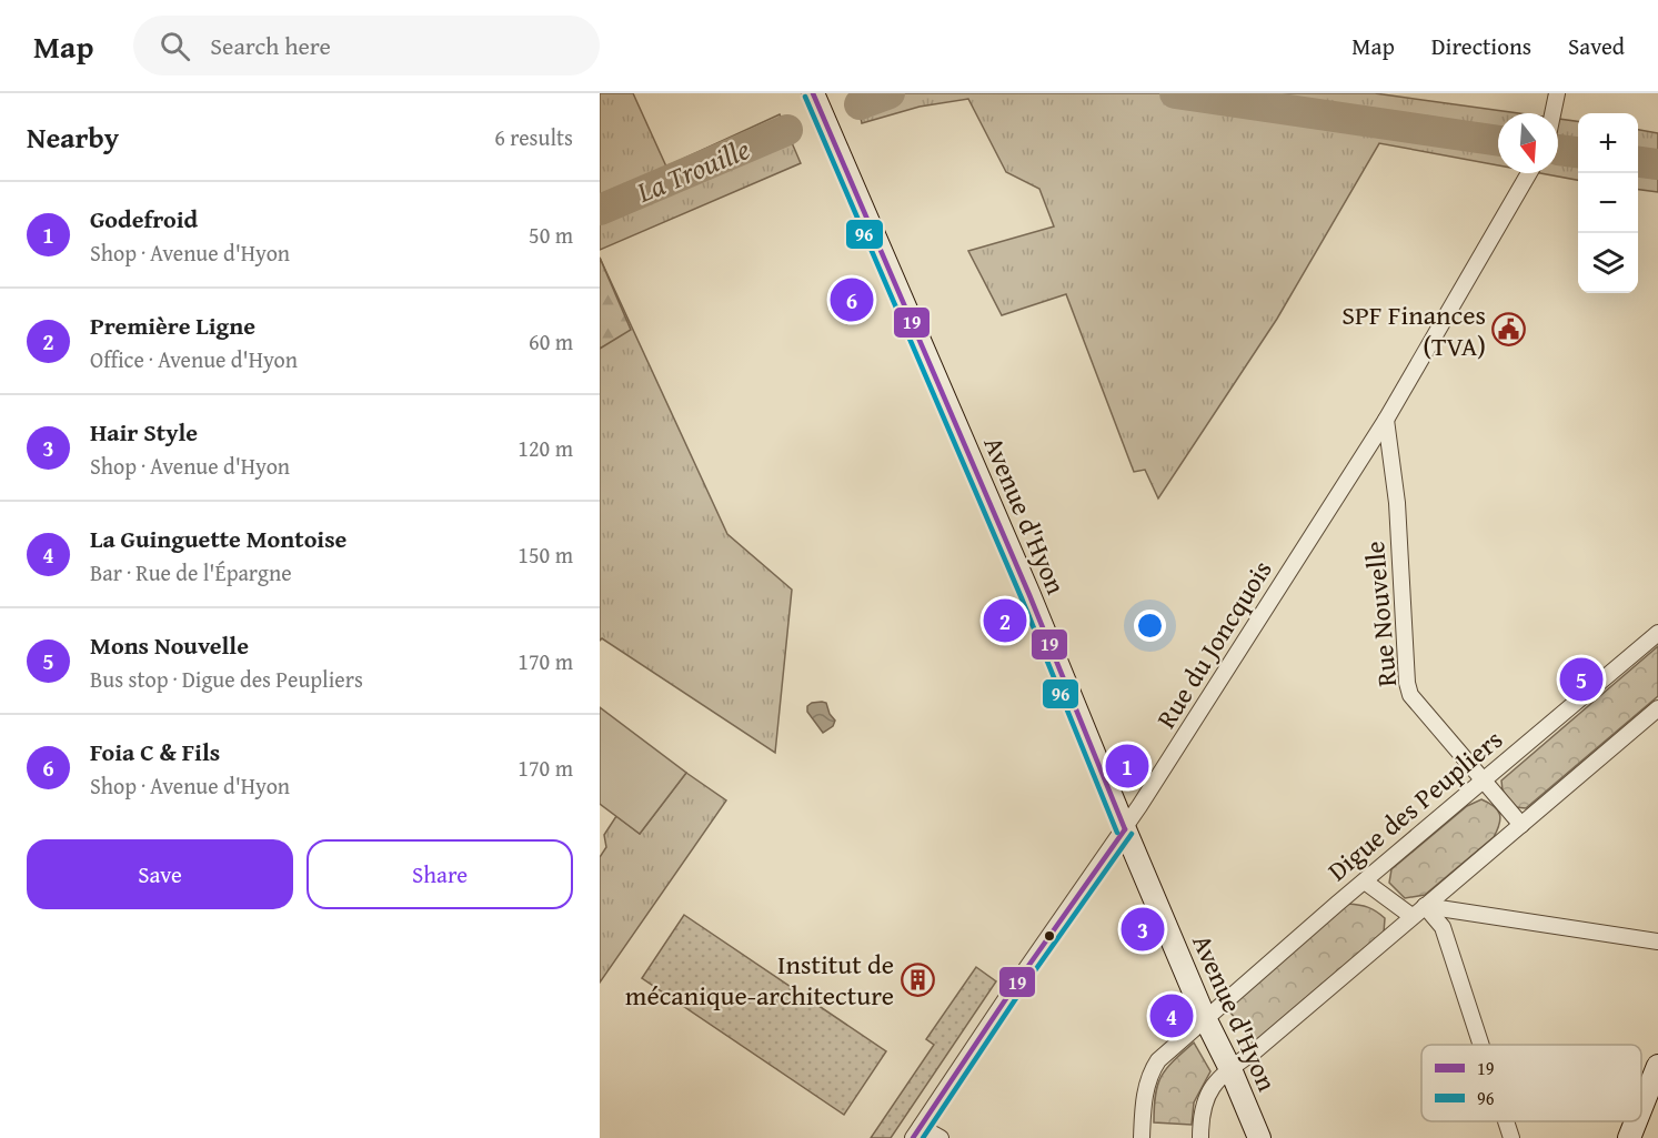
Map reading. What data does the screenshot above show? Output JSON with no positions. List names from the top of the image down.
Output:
{
  "streets": {
    "street": [
      "Avenue d'Hyon",
      "Rue Nouvelle",
      "Rue du Joncquois",
      "Digue des Peupliers"
    ]
  },
  "crossings": [
    ["Avenue d'Hyon", "Rue du Joncquois"],
    ["Avenue d'Hyon", "Digue des Peupliers"],
    ["Rue Nouvelle", "Rue du Joncquois"],
    ["Rue Nouvelle", "Digue des Peupliers"]
  ],
  "water": ["La Trouille"],
  "places": {
    "public building": ["SPF Finances (TVA)"],
    "building": ["Institut de mécanique-architecture"]
  },
  "lines": ["transit line 19", "transit line 96"],
  "legend": ["19", "96"],
  "north": "bottom",
  "page": {
    "header": "Map",
    "search": "Search here",
    "nav": ["Map", "Directions", "Saved"],
    "heading": ["Nearby", "6 results"],
    "map_buttons": ["+", "−"],
    "list": [
      {
        "mark": "1",
        "name": "Godefroid",
        "note": "Shop · Avenue d'Hyon",
        "value": "50 m"
      },
      {
        "mark": "2",
        "name": "Première Ligne",
        "note": "Office · Avenue d'Hyon",
        "value": "60 m"
      },
      {
        "mark": "3",
        "name": "Hair Style",
        "note": "Shop · Avenue d'Hyon",
        "value": "120 m"
      },
      {
        "mark": "4",
        "name": "La Guinguette Montoise",
        "note": "Bar · Rue de l'Épargne",
        "value": "150 m"
      },
      {
        "mark": "5",
        "name": "Mons Nouvelle",
        "note": "Bus stop · Digue des Peupliers",
        "value": "170 m"
      },
      {
        "mark": "6",
        "name": "Foia C & Fils",
        "note": "Shop · Avenue d'Hyon",
        "value": "170 m"
      }
    ],
    "pins": [
      "6",
      "2",
      "5",
      "1",
      "3",
      "4"
    ],
    "buttons": ["Save", "Share"]
  }
}
